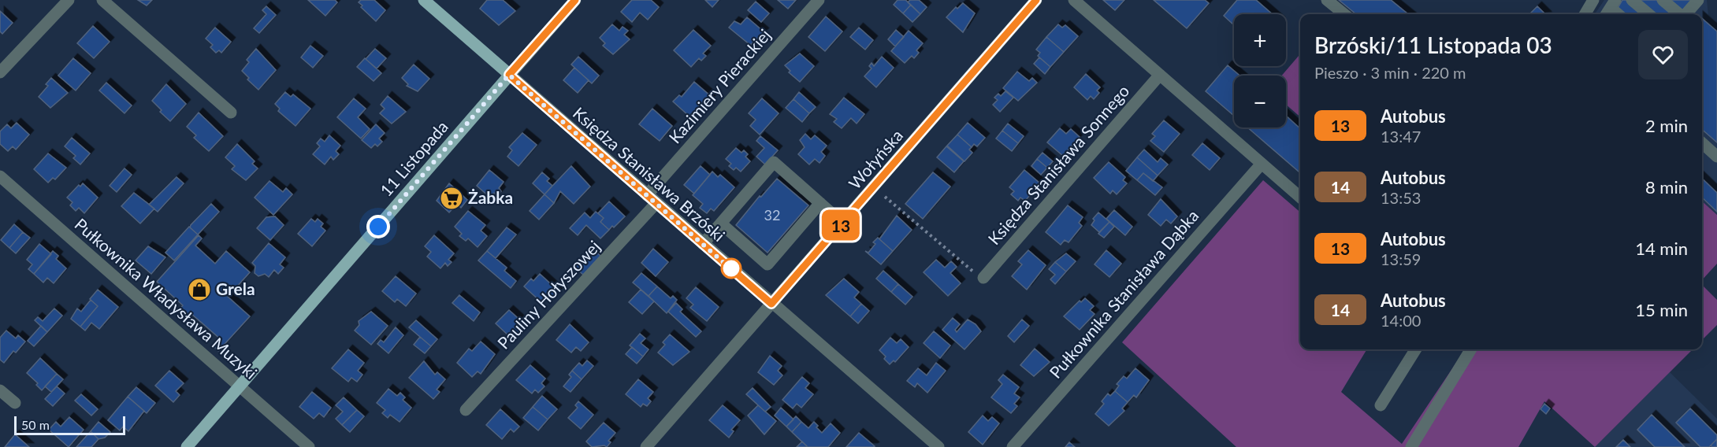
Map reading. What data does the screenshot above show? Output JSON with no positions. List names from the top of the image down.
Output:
{
  "streets": {
    "main road": ["11 Listopada", "Księdza Stanisława Brzóski"],
    "street": [
      "Kazimiery Pierackiej",
      "Wołyńska",
      "Księdza Stanisława Sonnego",
      "Pułkownika Stanisława Dąbka",
      "Pauliny Hołyszowej",
      "Pułkownika Władysława Muzyki"
    ]
  },
  "crossings": [
    ["Kazimiery Pierackiej", "Księdza Stanisława Brzóski"],
    ["11 Listopada", "Księdza Stanisława Brzóski"],
    ["11 Listopada", "Pułkownika Władysława Muzyki"],
    ["Wołyńska", "Księdza Stanisława Brzóski"],
    ["Księdza Stanisława Brzóski", "Pauliny Hołyszowej"]
  ],
  "places": {
    "supermarket": ["Żabka"],
    "shop": ["Grela"]
  },
  "lines": ["bus line 13"],
  "house_numbers": ["32"],
  "scale_bar": "50 m",
  "page": {
    "on_map": "13",
    "map_buttons": ["+", "−"],
    "heading": ["Brzóski/11 Listopada 03", "Pieszo · 3 min · 220 m"],
    "list": [
      {
        "mark": "13",
        "name": "Autobus",
        "note": "13:47",
        "value": "2 min"
      },
      {
        "mark": "14",
        "name": "Autobus",
        "note": "13:53",
        "value": "8 min"
      },
      {
        "mark": "13",
        "name": "Autobus",
        "note": "13:59",
        "value": "14 min"
      },
      {
        "mark": "14",
        "name": "Autobus",
        "note": "14:00",
        "value": "15 min"
      }
    ],
    "scale": "50 m"
  }
}
